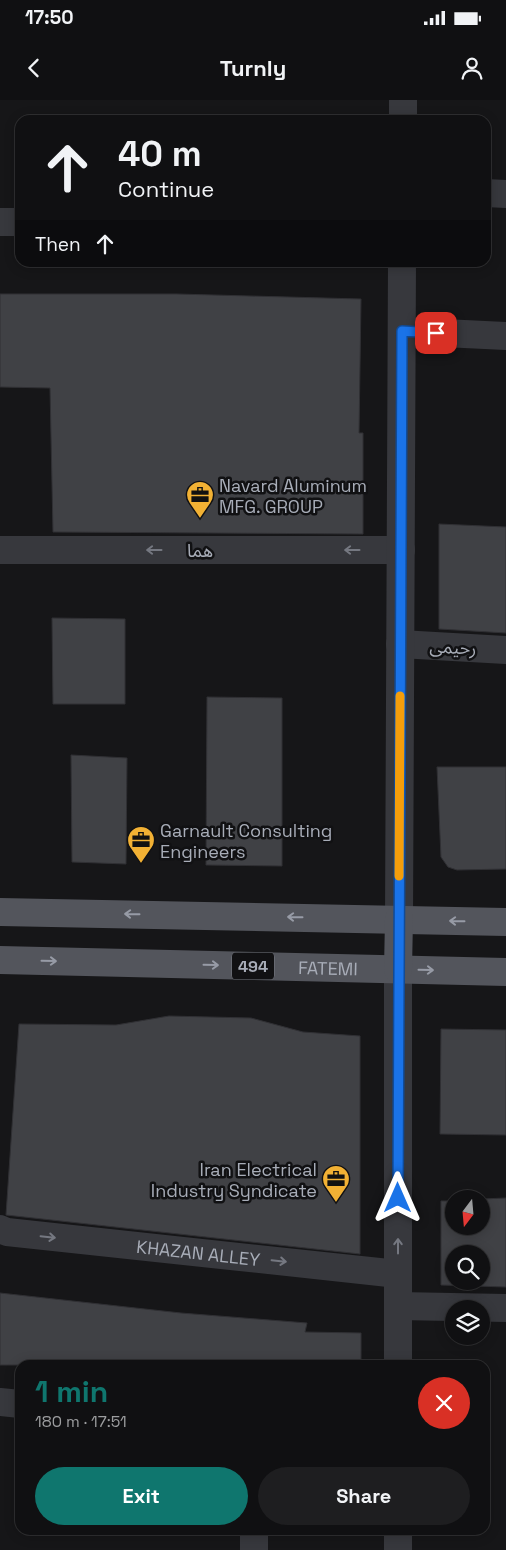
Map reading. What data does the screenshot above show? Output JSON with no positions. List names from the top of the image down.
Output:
{
  "streets": {
    "main road": ["494", "FATEMI"],
    "street": ["هما", "رحیمی", "KHAZAN ALLEY"]
  },
  "one_way": ["هما", "KHAZAN ALLEY"],
  "places": {
    "office": ["Navard Aluminum MFG. GROUP", "Garnault Consulting Engineers", "Iran Electrical Industry Syndicate"]
  },
  "north": "bottom",
  "page": {
    "status": "17:50",
    "header": "Turnly",
    "turn": ["40 m", "Continue"],
    "then": "Then",
    "heading": ["1 min", "180 m · 17:51"],
    "buttons": ["Exit", "Share"]
  }
}
